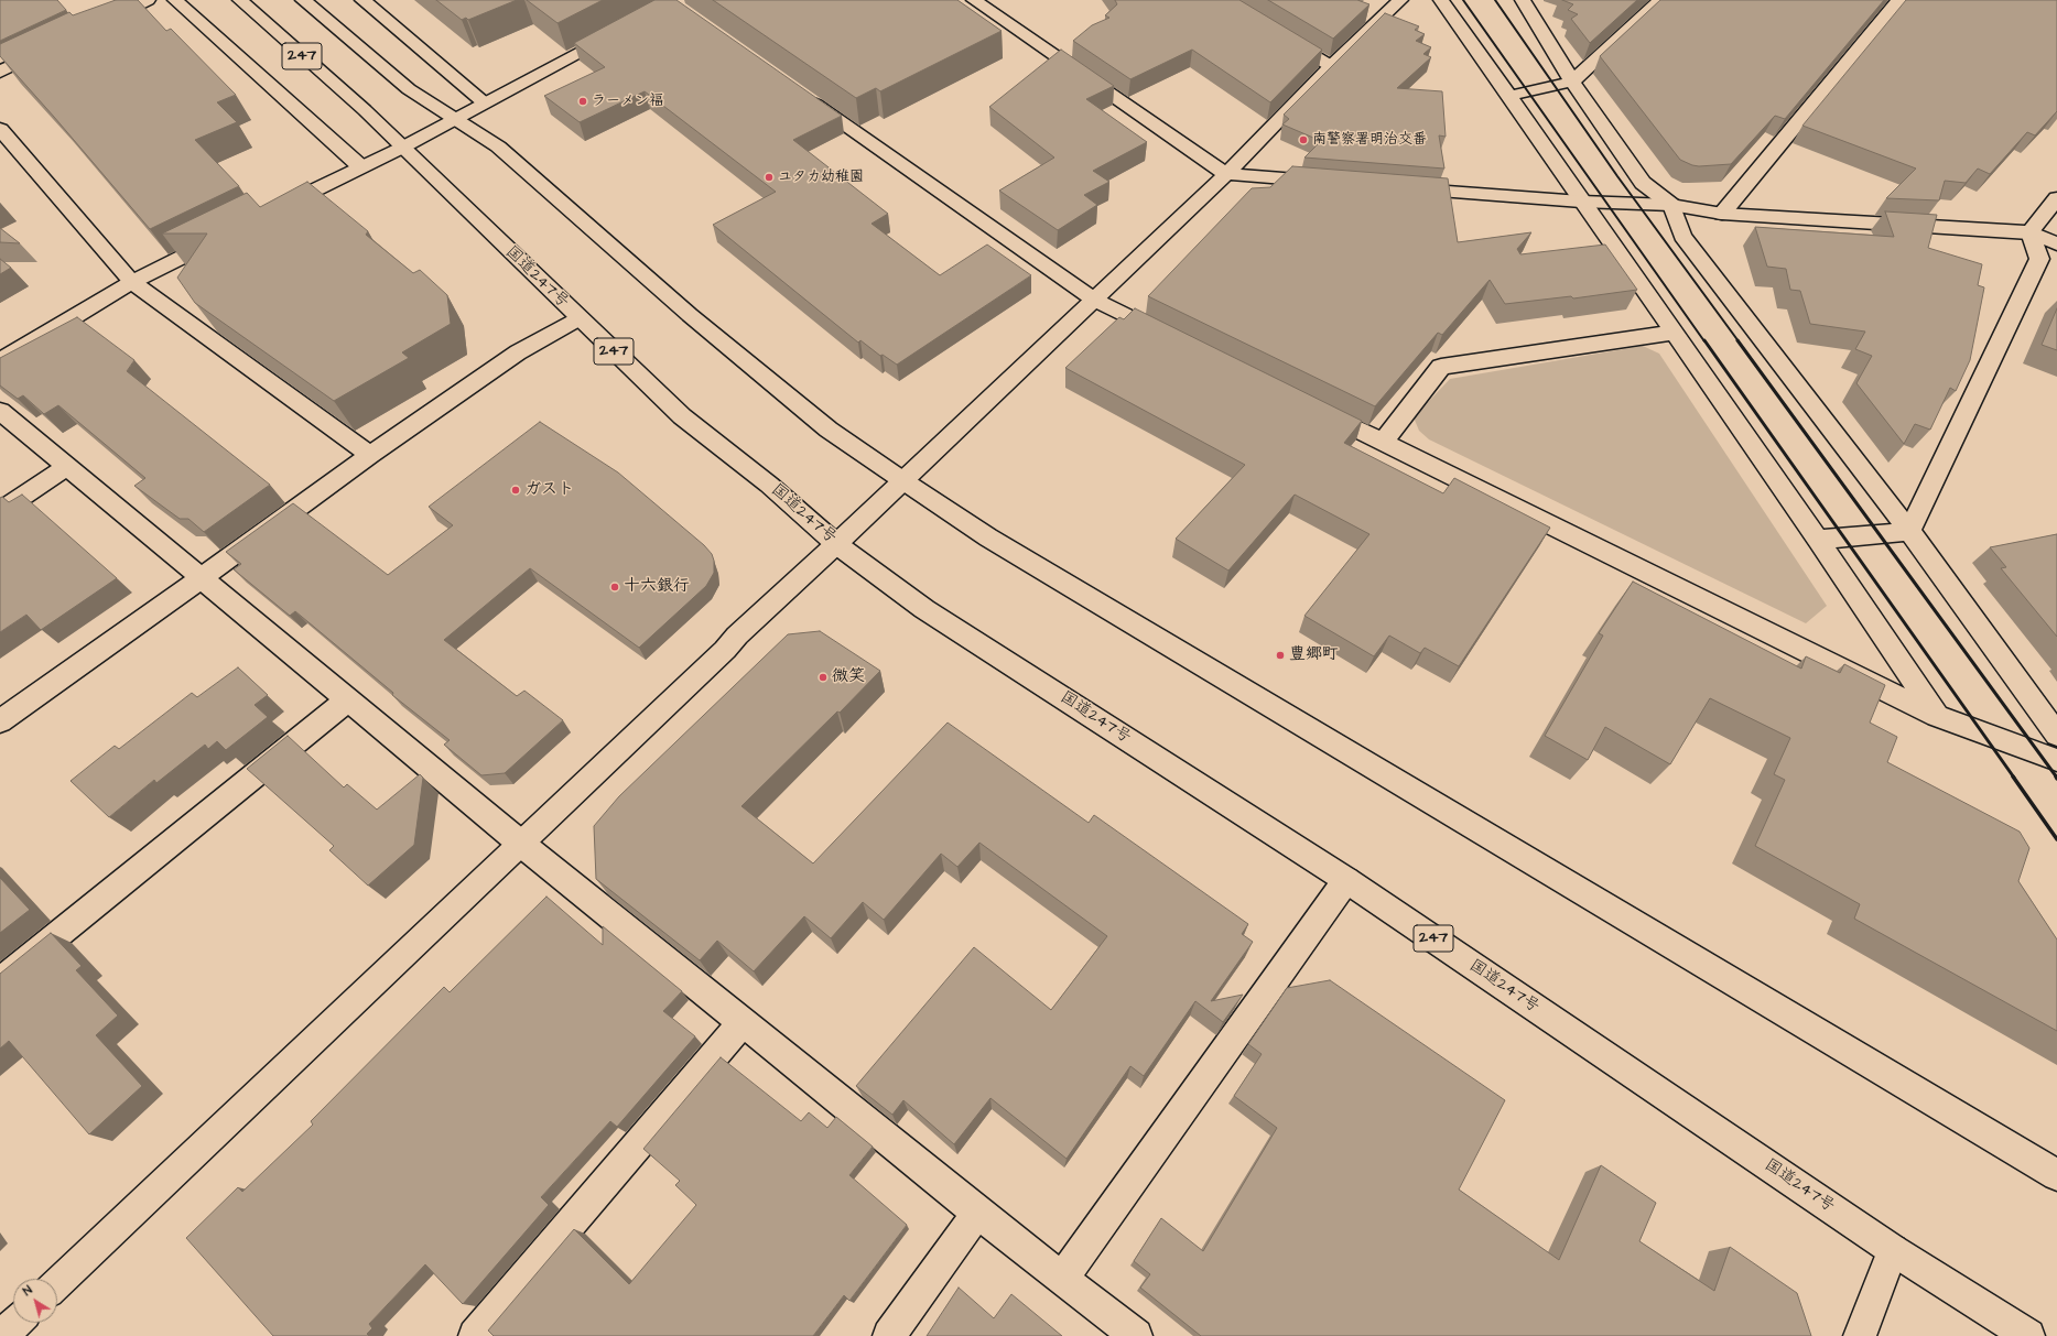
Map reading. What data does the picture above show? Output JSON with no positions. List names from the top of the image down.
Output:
{
  "streets": {
    "main road": ["247", "国道247号"]
  },
  "places": [
    "ラーメン福",
    "南警察署明治交番",
    "ユタカ幼稚園",
    "ガスト",
    "十六銀行",
    "豊郷町",
    "微笑"
  ],
  "north": "top left"
}
